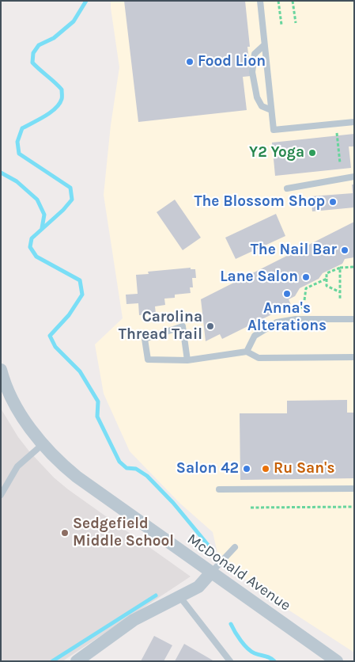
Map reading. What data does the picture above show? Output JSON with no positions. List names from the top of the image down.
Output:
{
  "streets": {
    "street": ["McDonald Avenue"]
  },
  "places": [
    "Food Lion",
    "Y2 Yoga",
    "The Blossom Shop",
    "The Nail Bar",
    "Lane Salon",
    "Anna's Alterations",
    "Carolina Thread Trail",
    "Salon 42",
    "Ru San's",
    "Sedgefield Middle School"
  ]
}
